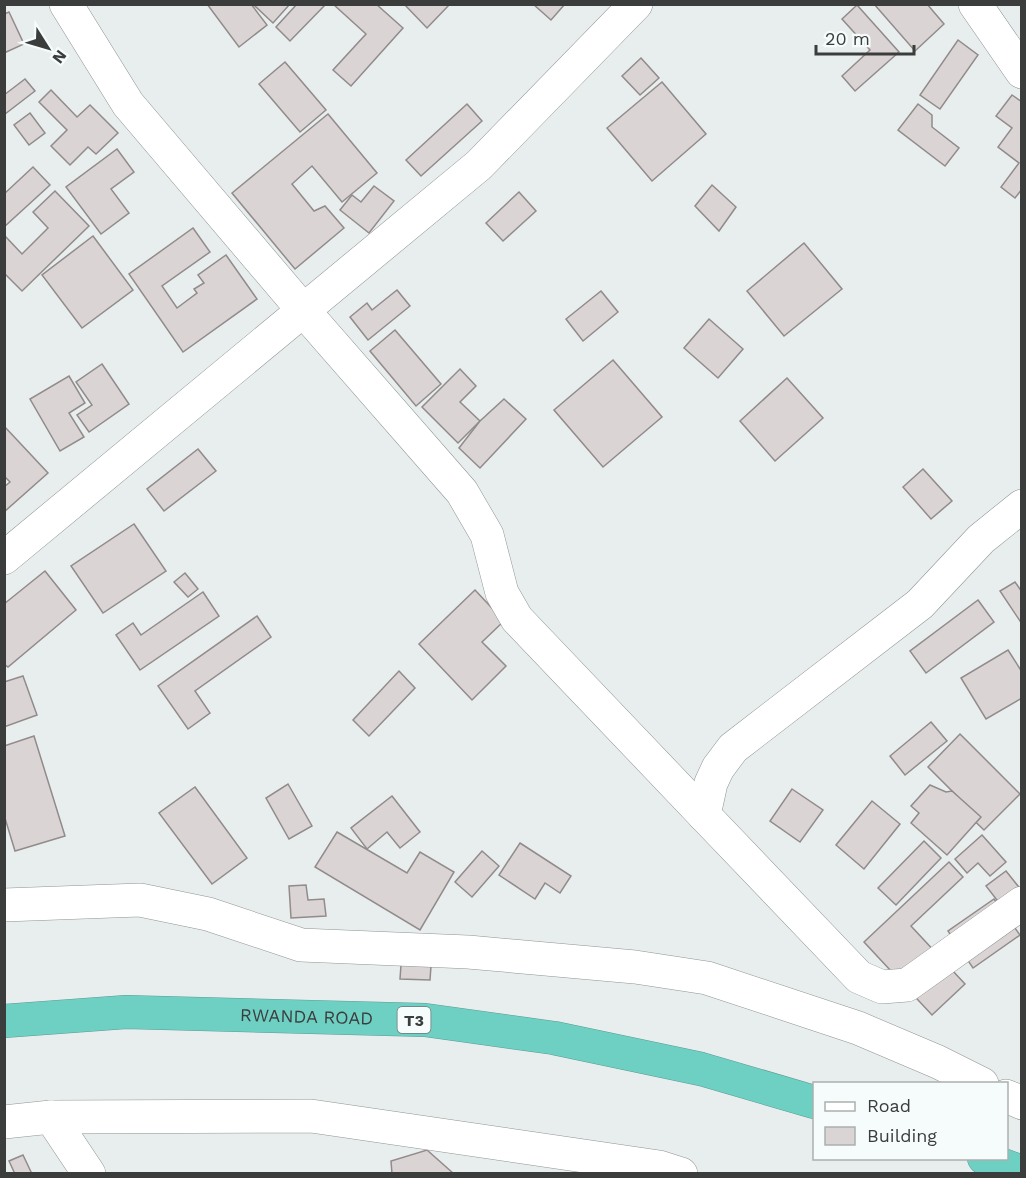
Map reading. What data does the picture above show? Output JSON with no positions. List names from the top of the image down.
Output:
{
  "streets": {
    "highway": ["RWANDA ROAD", "T3"]
  },
  "legend": ["Road", "Building"],
  "scale_bar": "20 m",
  "north": "bottom right"
}
